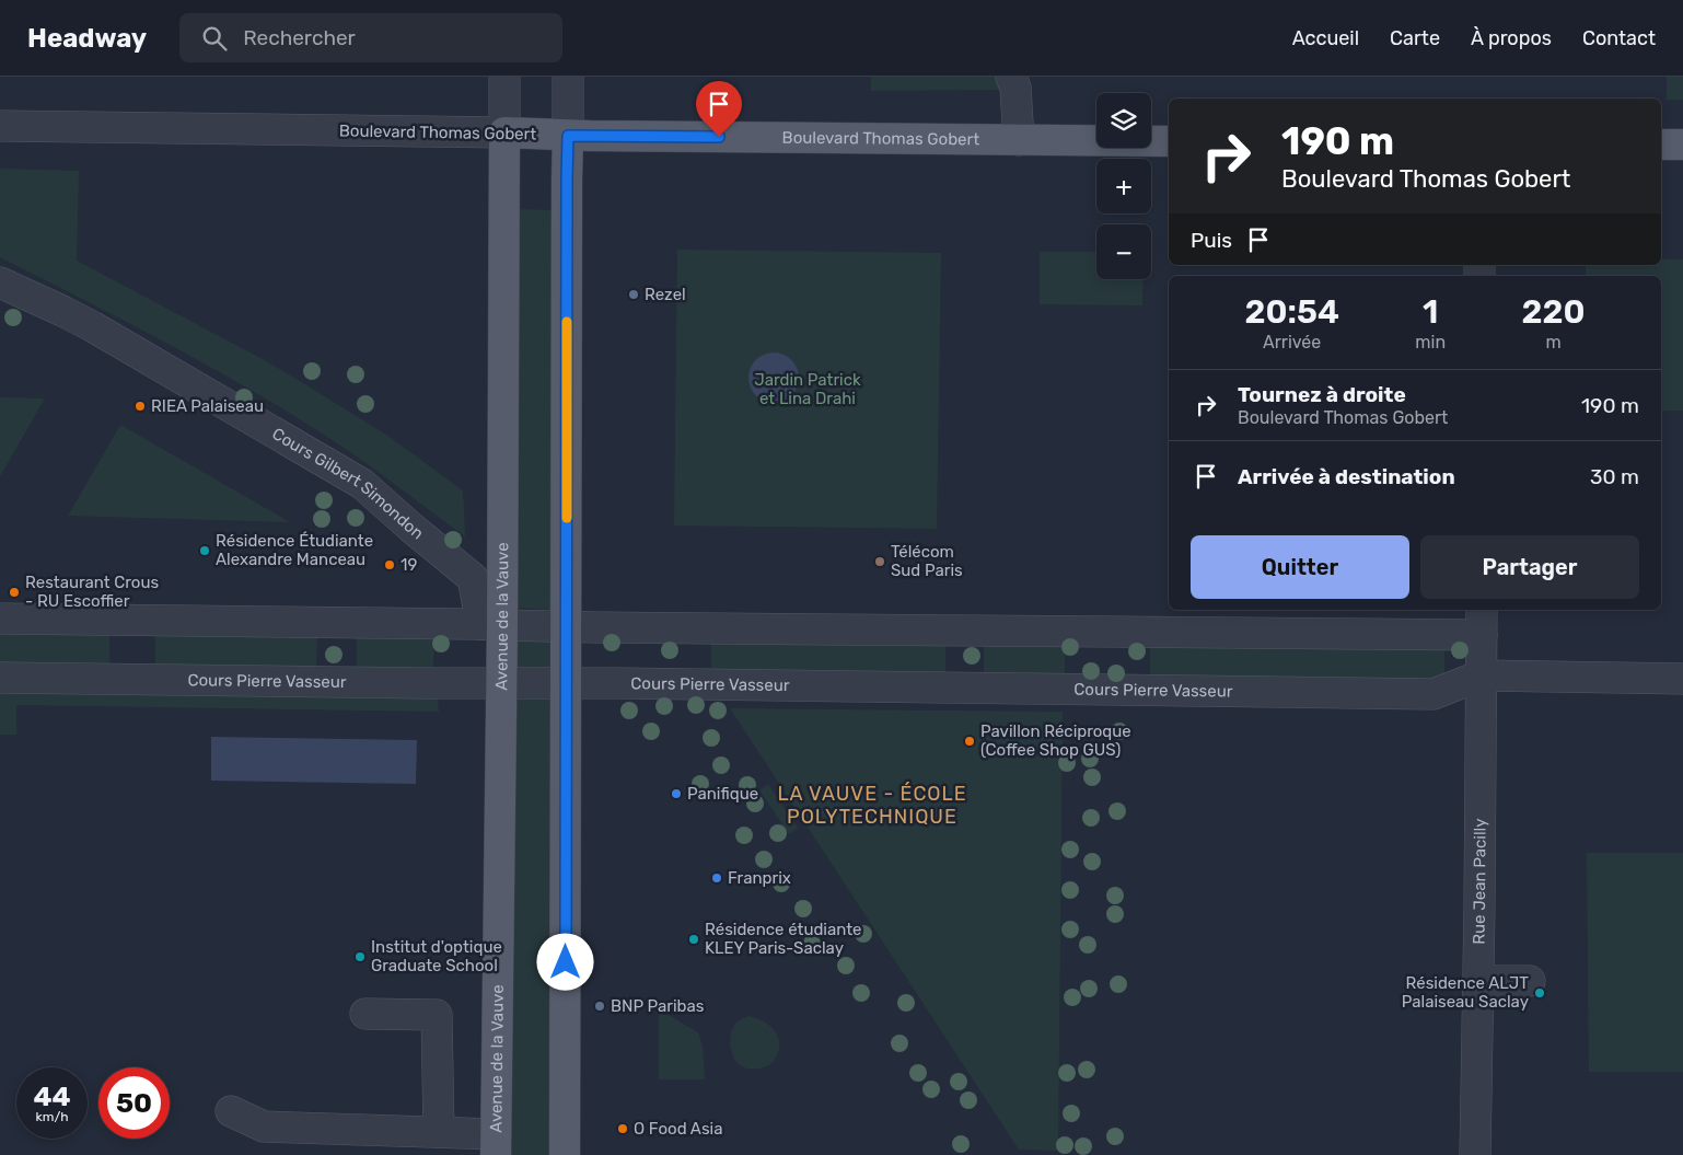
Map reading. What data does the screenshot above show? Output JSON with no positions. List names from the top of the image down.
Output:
{
  "streets": {
    "main road": ["Boulevard Thomas Gobert", "Avenue de la Vauve"],
    "street": ["Cours Gilbert Simondon", "Cours Pierre Vasseur", "Rue Jean Pacilly"]
  },
  "crossings": [
    ["Boulevard Thomas Gobert", "Avenue de la Vauve"],
    ["Cours Gilbert Simondon", "Avenue de la Vauve"],
    ["Avenue de la Vauve", "Cours Pierre Vasseur"],
    ["Cours Pierre Vasseur", "Rue Jean Pacilly"]
  ],
  "districts": ["LA VAUVE - ÉCOLE POLYTECHNIQUE"],
  "parks": ["Jardin Patrick et Lina Drahi"],
  "places": [
    "Rezel",
    "RIEA Palaiseau",
    "Résidence Étudiante Alexandre Manceau",
    "Télécom Sud Paris",
    "19",
    "Restaurant Crous - RU Escoffier",
    "Pavillon Réciproque (Coffee Shop GUS)",
    "Panifique",
    "Franprix",
    "Résidence étudiante KLEY Paris-Saclay",
    "Institut d'optique Graduate School",
    "Résidence ALJT Palaiseau Saclay",
    "BNP Paribas",
    "O Food Asia"
  ],
  "page": {
    "header": "Headway",
    "search": "Rechercher",
    "nav": [
      "Accueil",
      "Carte",
      "À propos",
      "Contact"
    ],
    "map_buttons": ["+", "−"],
    "turn": ["190 m", "Boulevard Thomas Gobert"],
    "then": "Puis",
    "eta": [
      "20:54",
      "Arrivée",
      "1",
      "min",
      "220",
      "m"
    ],
    "list": [
      {
        "name": "Tournez à droite",
        "note": "Boulevard Thomas Gobert",
        "value": "190 m"
      },
      {
        "name": "Arrivée à destination",
        "value": "30 m"
      }
    ],
    "buttons": ["Quitter", "Partager"],
    "speed": "44 km/h",
    "limit": "50"
  }
}
